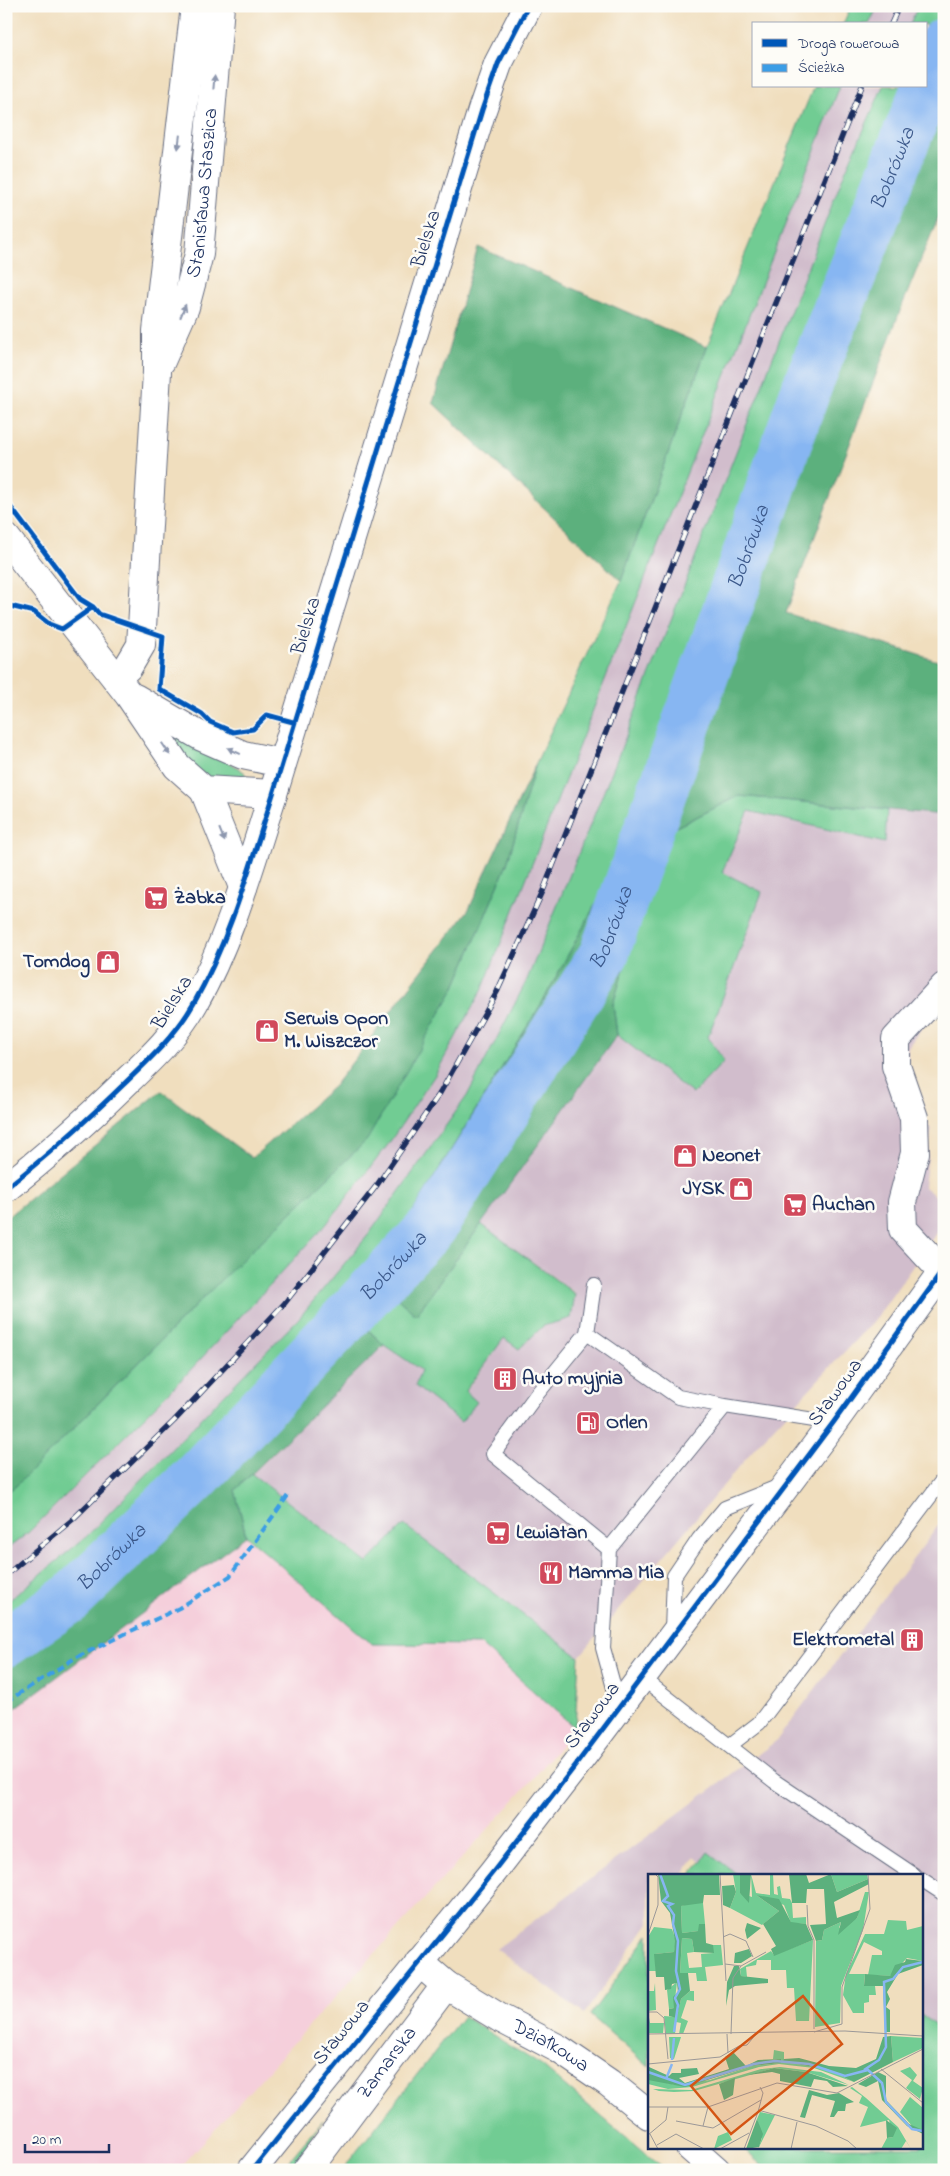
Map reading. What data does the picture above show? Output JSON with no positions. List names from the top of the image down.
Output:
{
  "streets": {
    "street": [
      "Stanisława Staszica",
      "Bielska",
      "Stawowa",
      "Działkowa",
      "Zamarska"
    ]
  },
  "crossings": [
    ["Działkowa", "Zamarska"]
  ],
  "water": ["Bobrówka"],
  "places": {
    "supermarket": ["Żabka", "Auchan", "Lewiatan"],
    "shop": [
      "Tomdog",
      "Serwis Opon M. Wiszczor",
      "Neonet",
      "JYSK"
    ],
    "building": ["Auto myjnia", "Elektrometal"],
    "fuel station": ["Orlen"],
    "restaurant": ["Mamma Mia"]
  },
  "legend": ["Droga rowerowa", "Ścieżka"],
  "scale_bar": "20 m"
}
